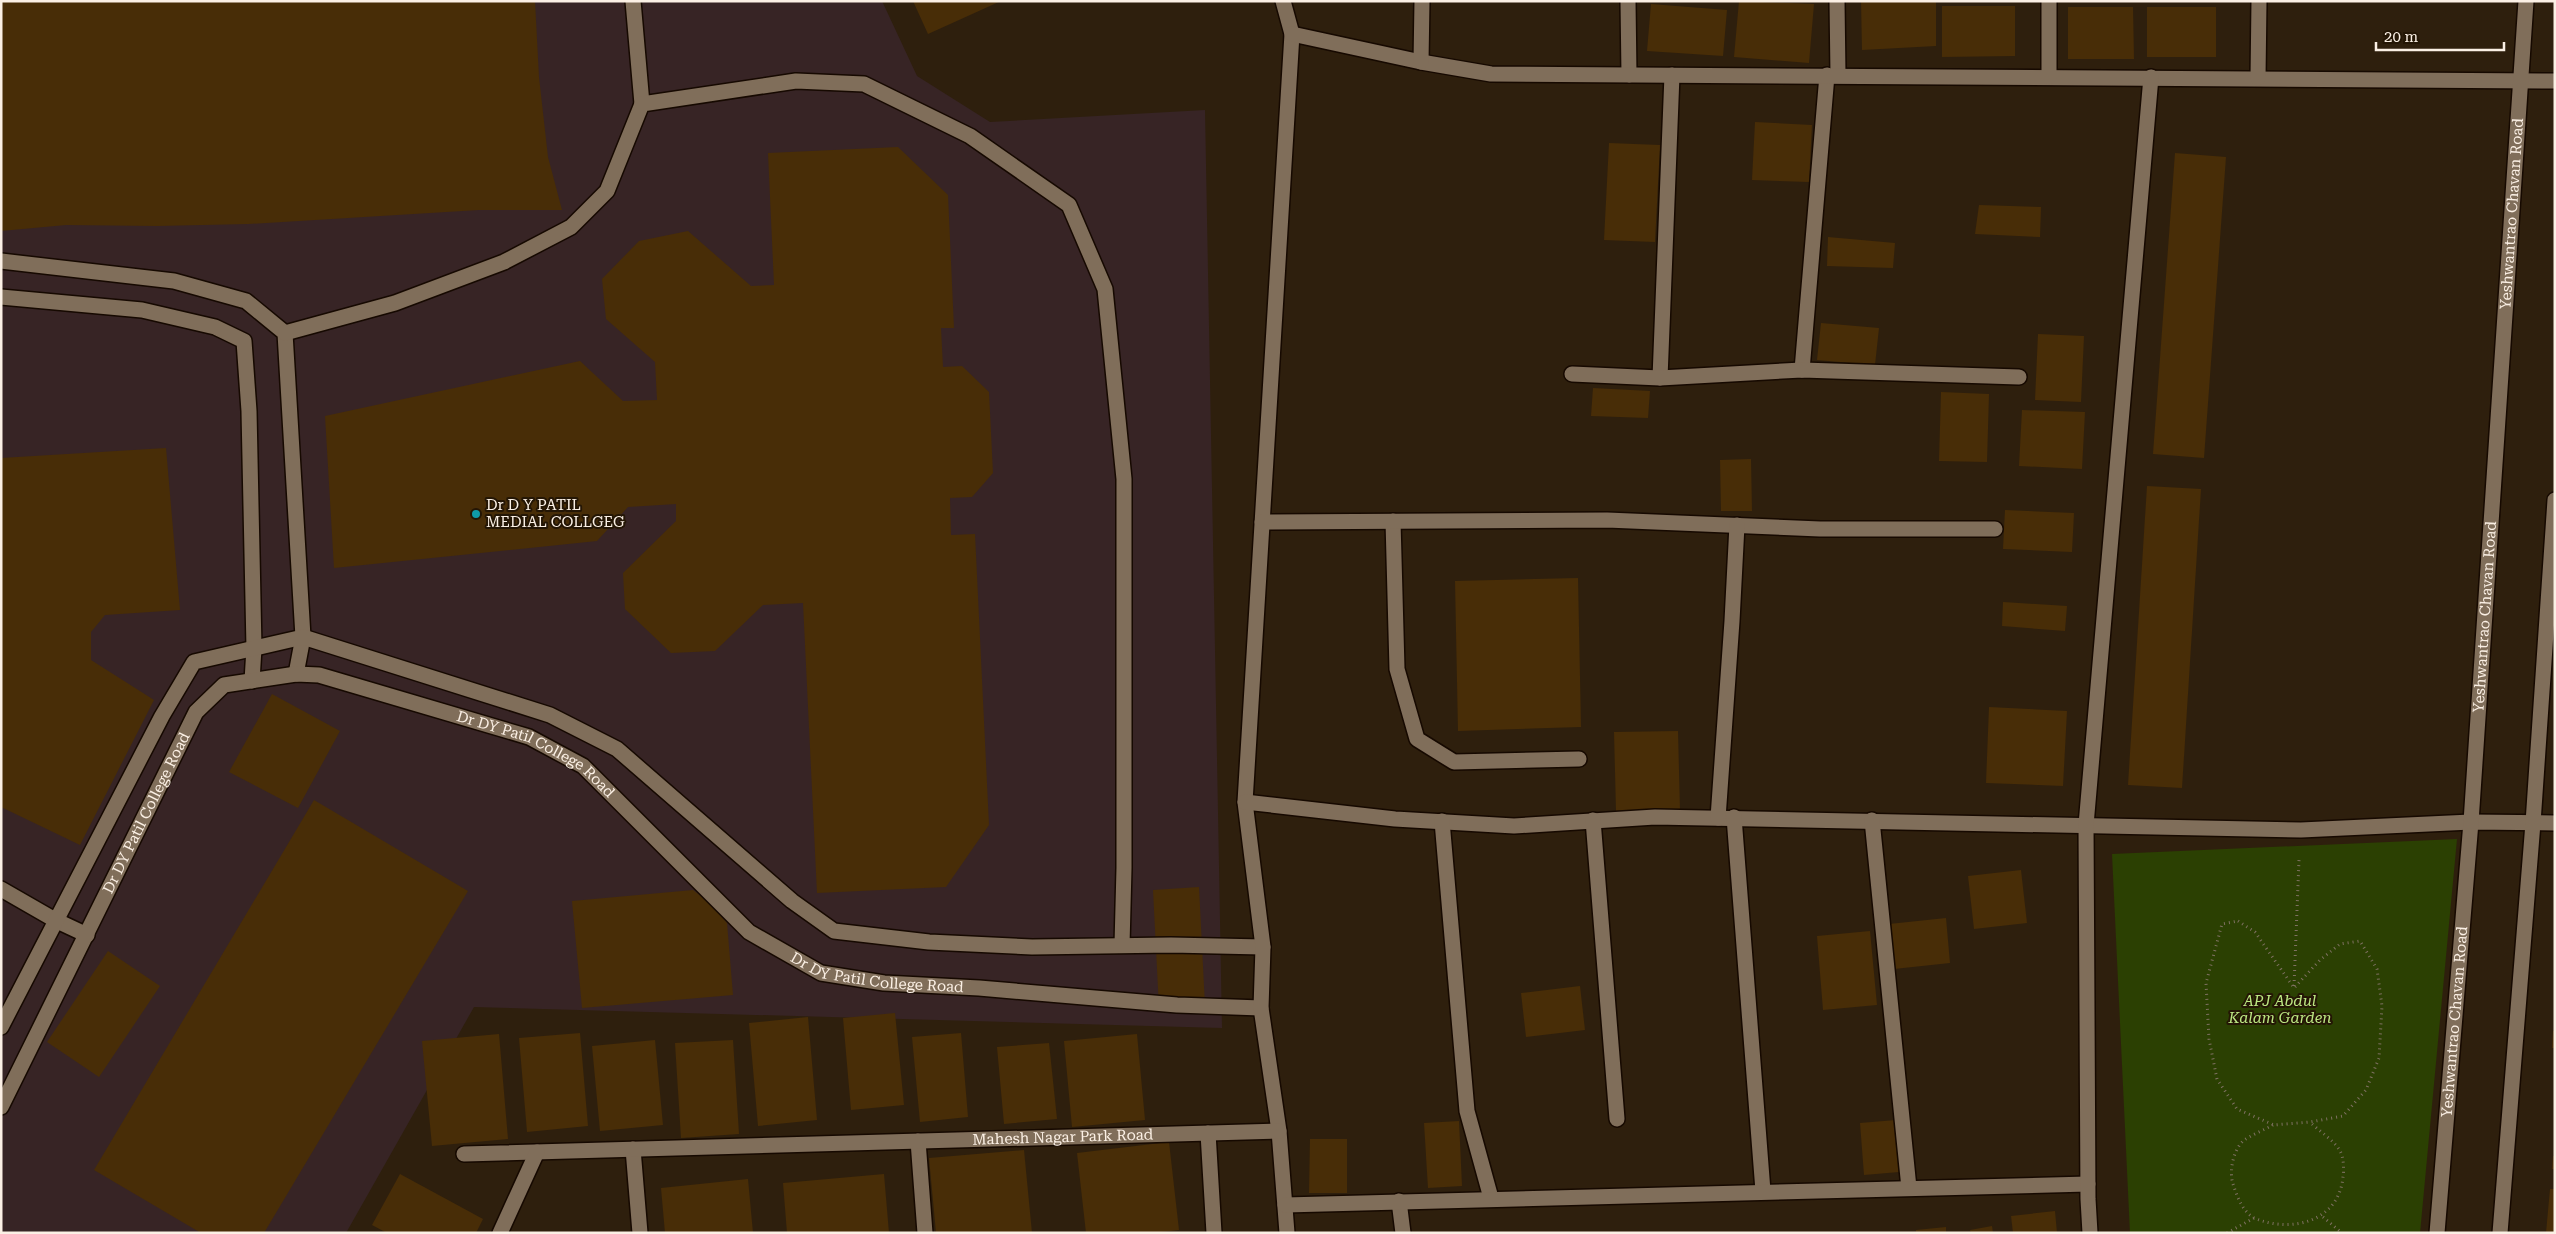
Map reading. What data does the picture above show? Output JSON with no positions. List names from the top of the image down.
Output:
{
  "streets": {
    "street": ["Yeshwantrao Chavan Road", "Dr DY Patil College Road", "Mahesh Nagar Park Road"]
  },
  "parks": ["APJ Abdul Kalam Garden"],
  "places": ["Dr D Y PATIL MEDIAL COLLGEG"],
  "scale_bar": "20 m"
}
